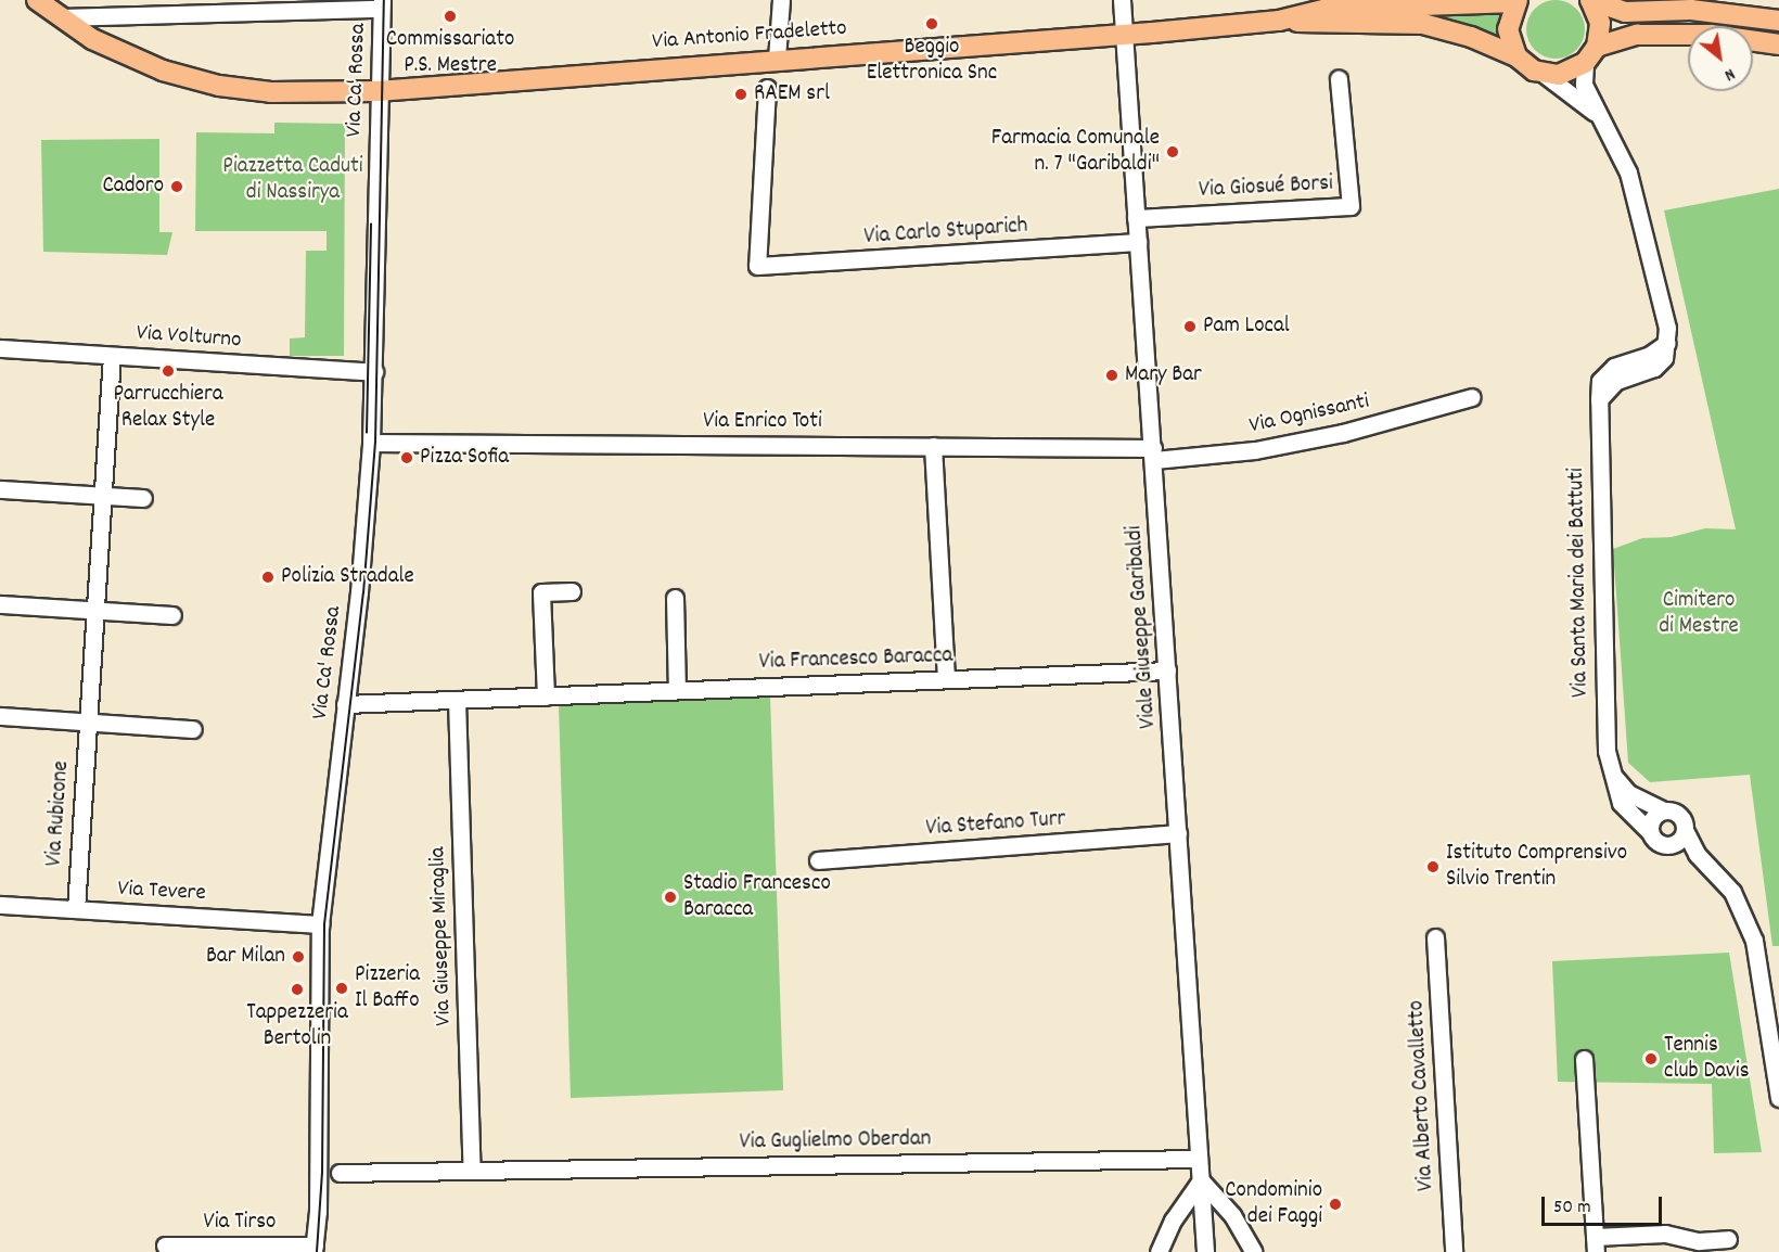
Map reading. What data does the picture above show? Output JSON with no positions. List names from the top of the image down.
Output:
{
  "streets": {
    "main road": ["Via Antonio Fradeletto"],
    "street": [
      "Via Ca' Rossa",
      "Via Giosué Borsi",
      "Via Carlo Stuparich",
      "Via Volturno",
      "Via Ognissanti",
      "Via Enrico Toti",
      "Via Santa Maria dei Battuti",
      "Viale Giuseppe Garibaldi",
      "Via Francesco Baracca",
      "Via Rubicone",
      "Via Stefano Turr",
      "Via Tevere",
      "Via Giuseppe Miraglia",
      "Via Alberto Cavalletto",
      "Via Guglielmo Oberdan",
      "Via Tirso"
    ]
  },
  "crossings": [
    ["Via Antonio Fradeletto", "Via Ca' Rossa"],
    ["Via Antonio Fradeletto", "Viale Giuseppe Garibaldi"],
    ["Via Ca' Rossa", "Via Volturno"],
    ["Via Ca' Rossa", "Via Enrico Toti"],
    ["Via Ca' Rossa", "Via Francesco Baracca"],
    ["Via Ca' Rossa", "Via Tevere"],
    ["Via Ca' Rossa", "Via Tirso"],
    ["Via Giosué Borsi", "Viale Giuseppe Garibaldi"],
    ["Via Carlo Stuparich", "Viale Giuseppe Garibaldi"],
    ["Via Volturno", "Via Rubicone"],
    ["Via Ognissanti", "Via Enrico Toti"],
    ["Via Ognissanti", "Viale Giuseppe Garibaldi"],
    ["Via Enrico Toti", "Viale Giuseppe Garibaldi"],
    ["Viale Giuseppe Garibaldi", "Via Francesco Baracca"],
    ["Viale Giuseppe Garibaldi", "Via Stefano Turr"],
    ["Viale Giuseppe Garibaldi", "Via Guglielmo Oberdan"],
    ["Via Francesco Baracca", "Via Giuseppe Miraglia"],
    ["Via Rubicone", "Via Tevere"],
    ["Via Giuseppe Miraglia", "Via Guglielmo Oberdan"]
  ],
  "parks": ["Piazzetta Caduti di Nassirya", "Cimitero di Mestre"],
  "places": [
    "Commissariato P.S. Mestre",
    "Beggio Elettronica Snc",
    "RAEM srl",
    "Farmacia Comunale n. 7 \"Garibaldi\"",
    "Cadoro",
    "Pam Local",
    "Parrucchiera Relax Style",
    "Mary Bar",
    "Pizza Sofia",
    "Polizia Stradale",
    "Istituto Comprensivo Silvio Trentin",
    "Stadio Francesco Baracca",
    "Bar Milan",
    "Pizzeria Il Baffo",
    "Tappezzeria Bertolin",
    "Tennis club Davis",
    "Condominio dei Faggi"
  ],
  "scale_bar": "50 m",
  "north": "bottom right"
}
